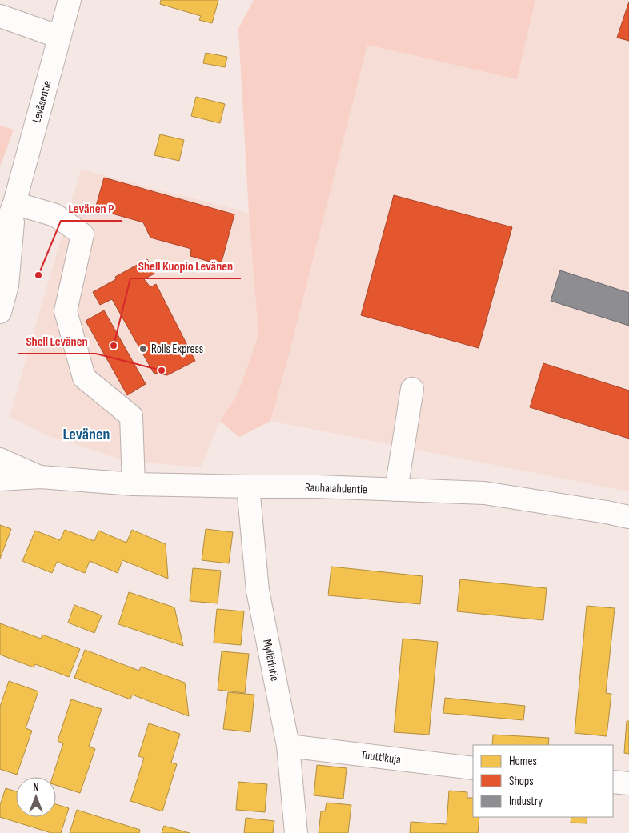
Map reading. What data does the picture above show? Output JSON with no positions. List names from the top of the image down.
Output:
{
  "streets": {
    "main road": [
      "Leväsentie",
      "Rauhalahdentie",
      "Myllärintie",
      "Tuuttikuja"
    ]
  },
  "crossings": [
    ["Rauhalahdentie", "Myllärintie"],
    ["Myllärintie", "Tuuttikuja"]
  ],
  "districts": ["Levänen"],
  "places": [
    "Levänen P",
    "Shell Kuopio Levänen",
    "Rolls Express",
    "Shell Levänen"
  ],
  "legend": ["Homes", "Shops", "Industry"],
  "north": "top"
}
